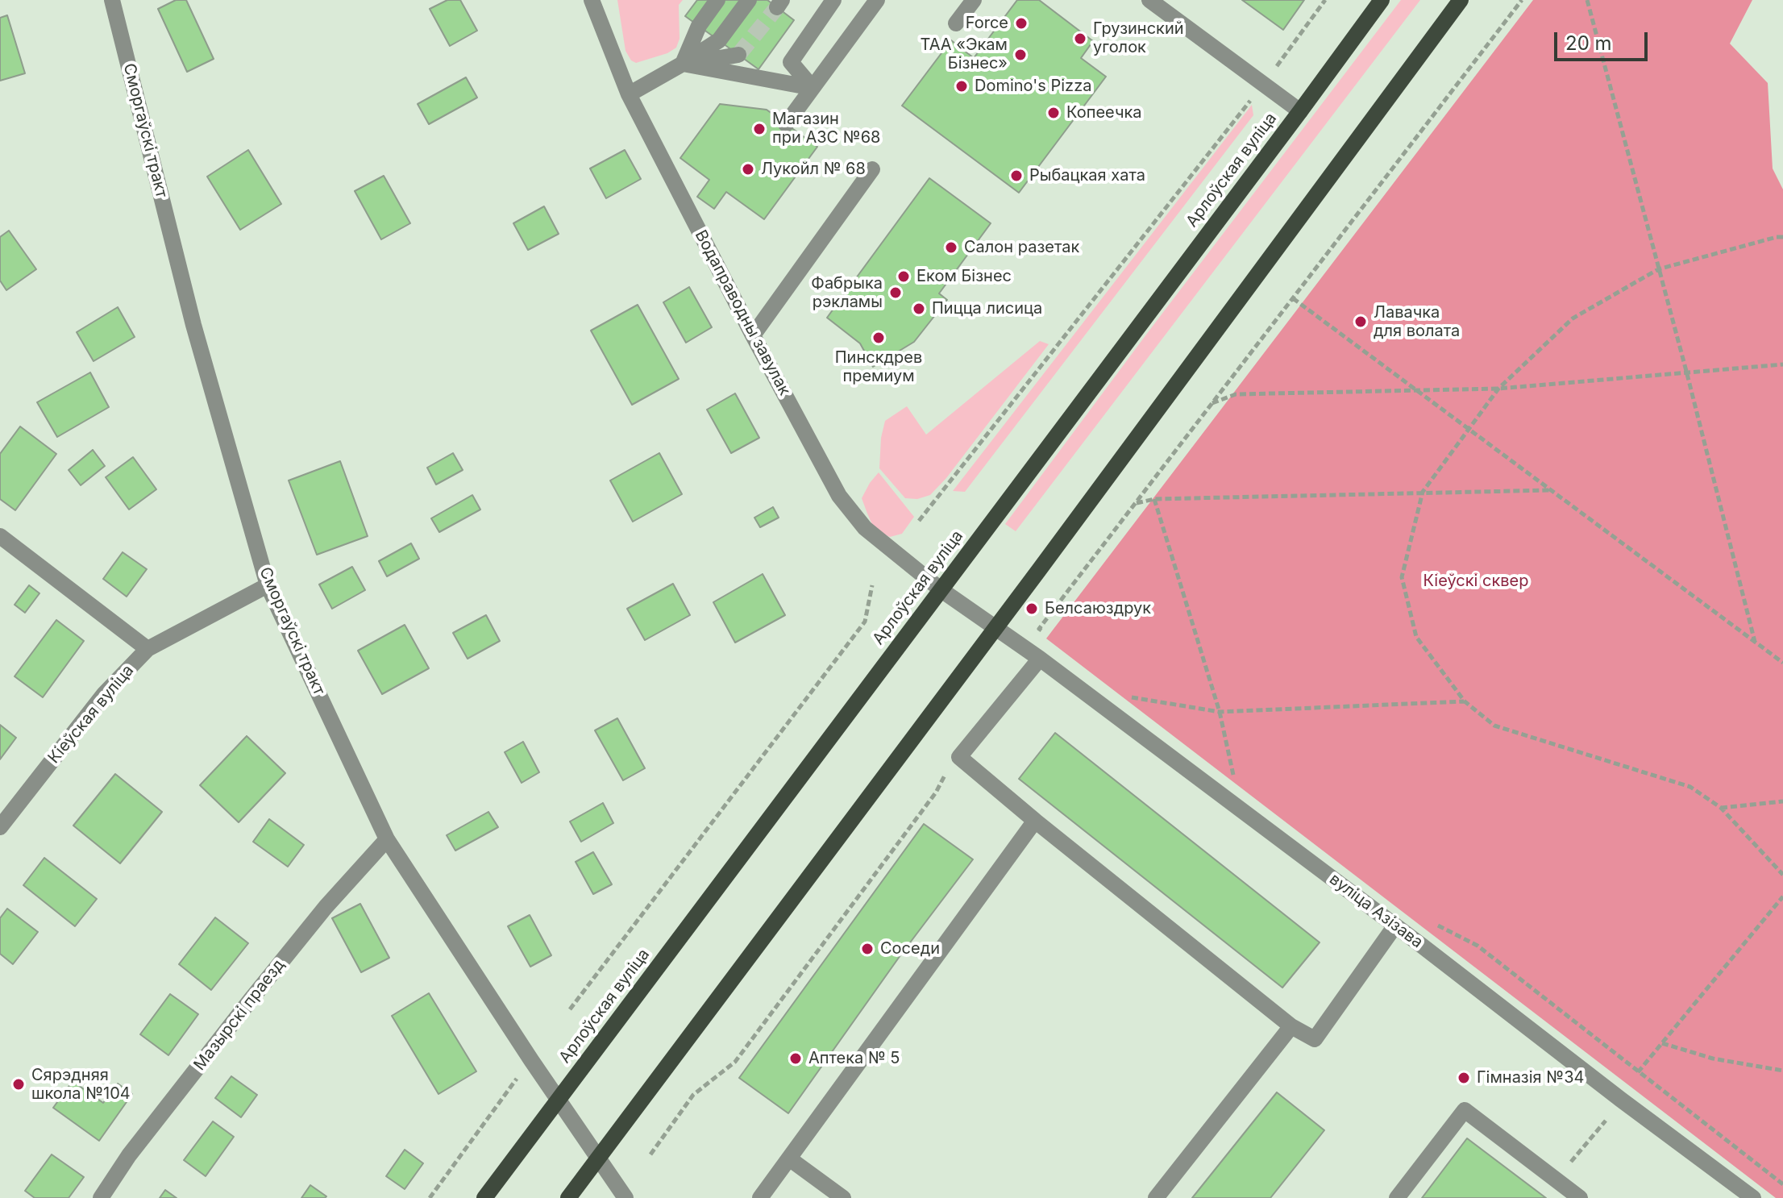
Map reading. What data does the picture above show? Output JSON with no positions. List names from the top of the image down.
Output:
{
  "streets": {
    "main road": ["Арлоўская вуліца"],
    "street": [
      "Сморгаўскі тракт",
      "Водаправодны завулак",
      "Кіеўская вуліца",
      "вуліца Азізава",
      "Мазырскі праезд"
    ]
  },
  "crossings": [
    ["Сморгаўскі тракт", "Арлоўская вуліца"],
    ["Сморгаўскі тракт", "Кіеўская вуліца"],
    ["Сморгаўскі тракт", "Мазырскі праезд"],
    ["Арлоўская вуліца", "Водаправодны завулак"],
    ["Водаправодны завулак", "вуліца Азізава"]
  ],
  "parks": ["Кіеўскі сквер"],
  "places": [
    "Force",
    "Грузинский уголок",
    "ТАА «Экам Бізнес»",
    "Domino's Pizza",
    "Копеечка",
    "Магазин при АЗС №68",
    "Лукойл № 68",
    "Рыбацкая хата",
    "Салон разетак",
    "Еком Бізнес",
    "Фабрыка рэкламы",
    "Пицца лисица",
    "Лавачка для волата",
    "Пинскдрев премиум",
    "Белсаюздрук",
    "Соседи",
    "Аптека № 5",
    "Гімназія №34",
    "Сярэдняя школа №104"
  ],
  "scale_bar": "20 m"
}
